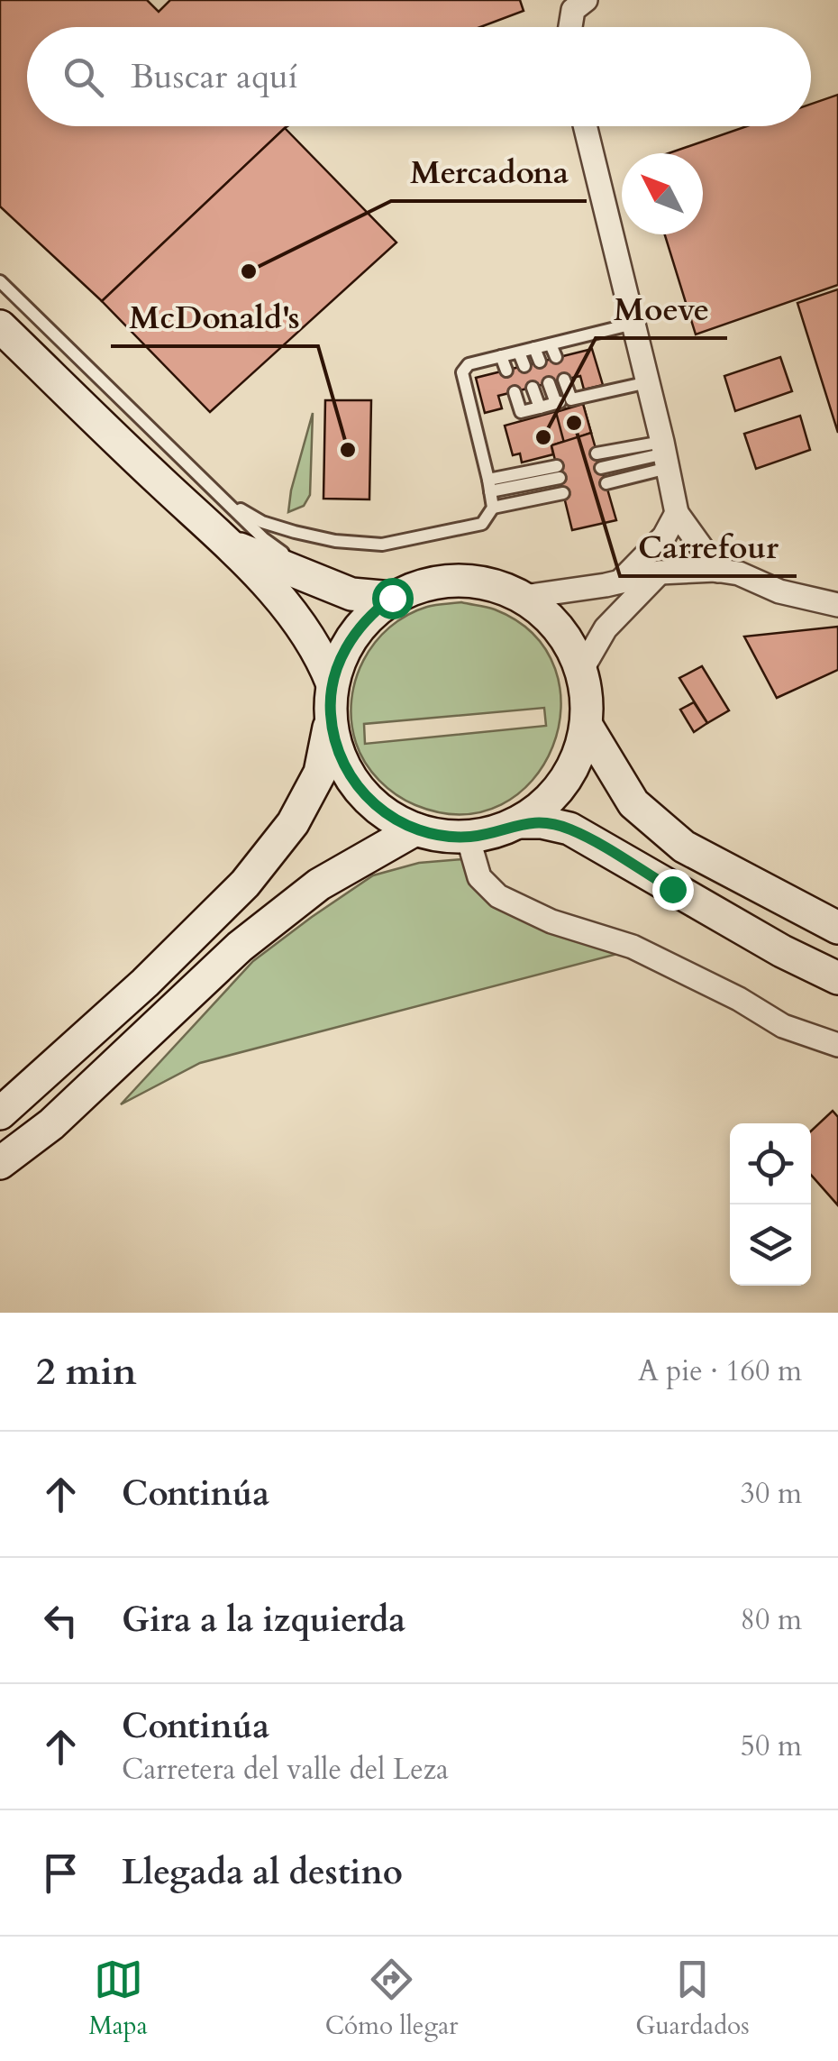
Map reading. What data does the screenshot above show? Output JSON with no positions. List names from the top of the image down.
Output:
{
  "places": [
    "Mercadona",
    "Carrefour",
    "Moeve",
    "McDonald's"
  ],
  "north": "top left",
  "page": {
    "search": "Buscar aquí",
    "heading": ["2 min", "A pie · 160 m"],
    "list": [
      ["Continúa", "30 m"],
      ["Gira a la izquierda", "80 m"],
      ["Continúa", "Carretera del valle del Leza", "50 m"],
      "Llegada al destino"
    ],
    "nav": ["Mapa", "Cómo llegar", "Guardados"]
  }
}
